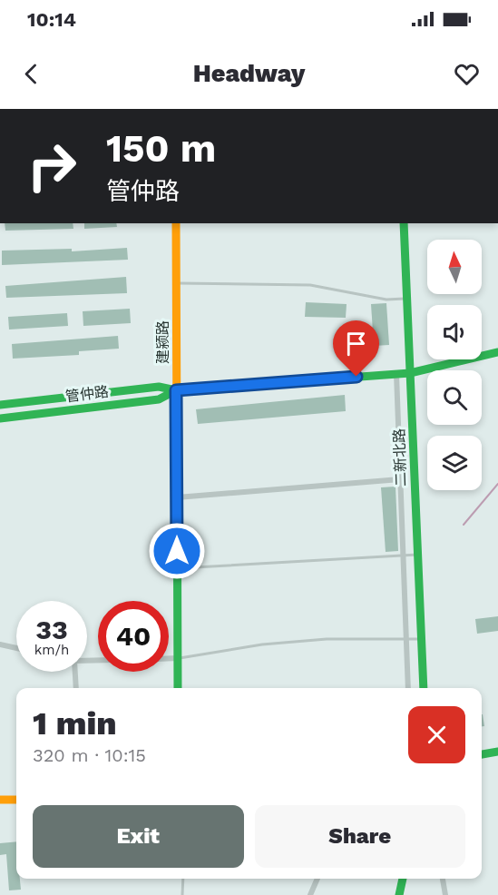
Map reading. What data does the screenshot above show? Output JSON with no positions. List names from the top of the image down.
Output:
{
  "streets": {
    "street": ["建颍路", "管仲路", "二新北路"]
  },
  "crossings": [
    ["建颍路", "管仲路"],
    ["管仲路", "二新北路"]
  ],
  "north": "top",
  "page": {
    "status": "10:14",
    "header": "Headway",
    "turn": ["150 m", "管仲路"],
    "speed": "33 km/h",
    "limit": "40",
    "heading": ["1 min", "320 m · 10:15"],
    "buttons": ["Exit", "Share"]
  }
}
